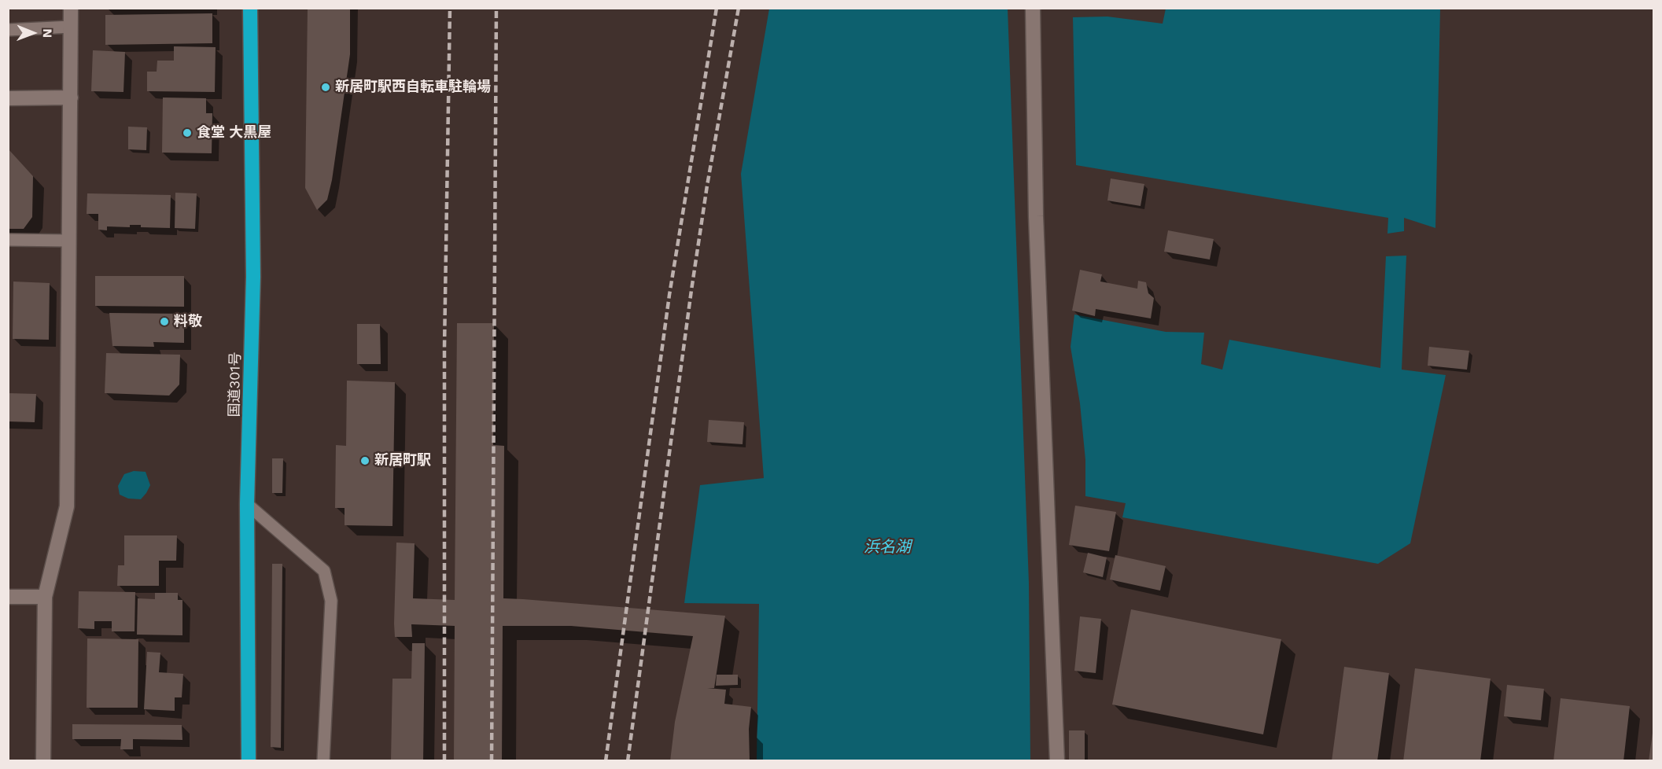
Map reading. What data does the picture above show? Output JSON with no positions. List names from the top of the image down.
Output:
{
  "streets": {
    "highway": ["国道301号"]
  },
  "water": ["浜名湖"],
  "places": [
    "新居町駅西自転車駐輪場",
    "食堂 大黒屋",
    "料敬",
    "新居町駅"
  ],
  "north": "right"
}
